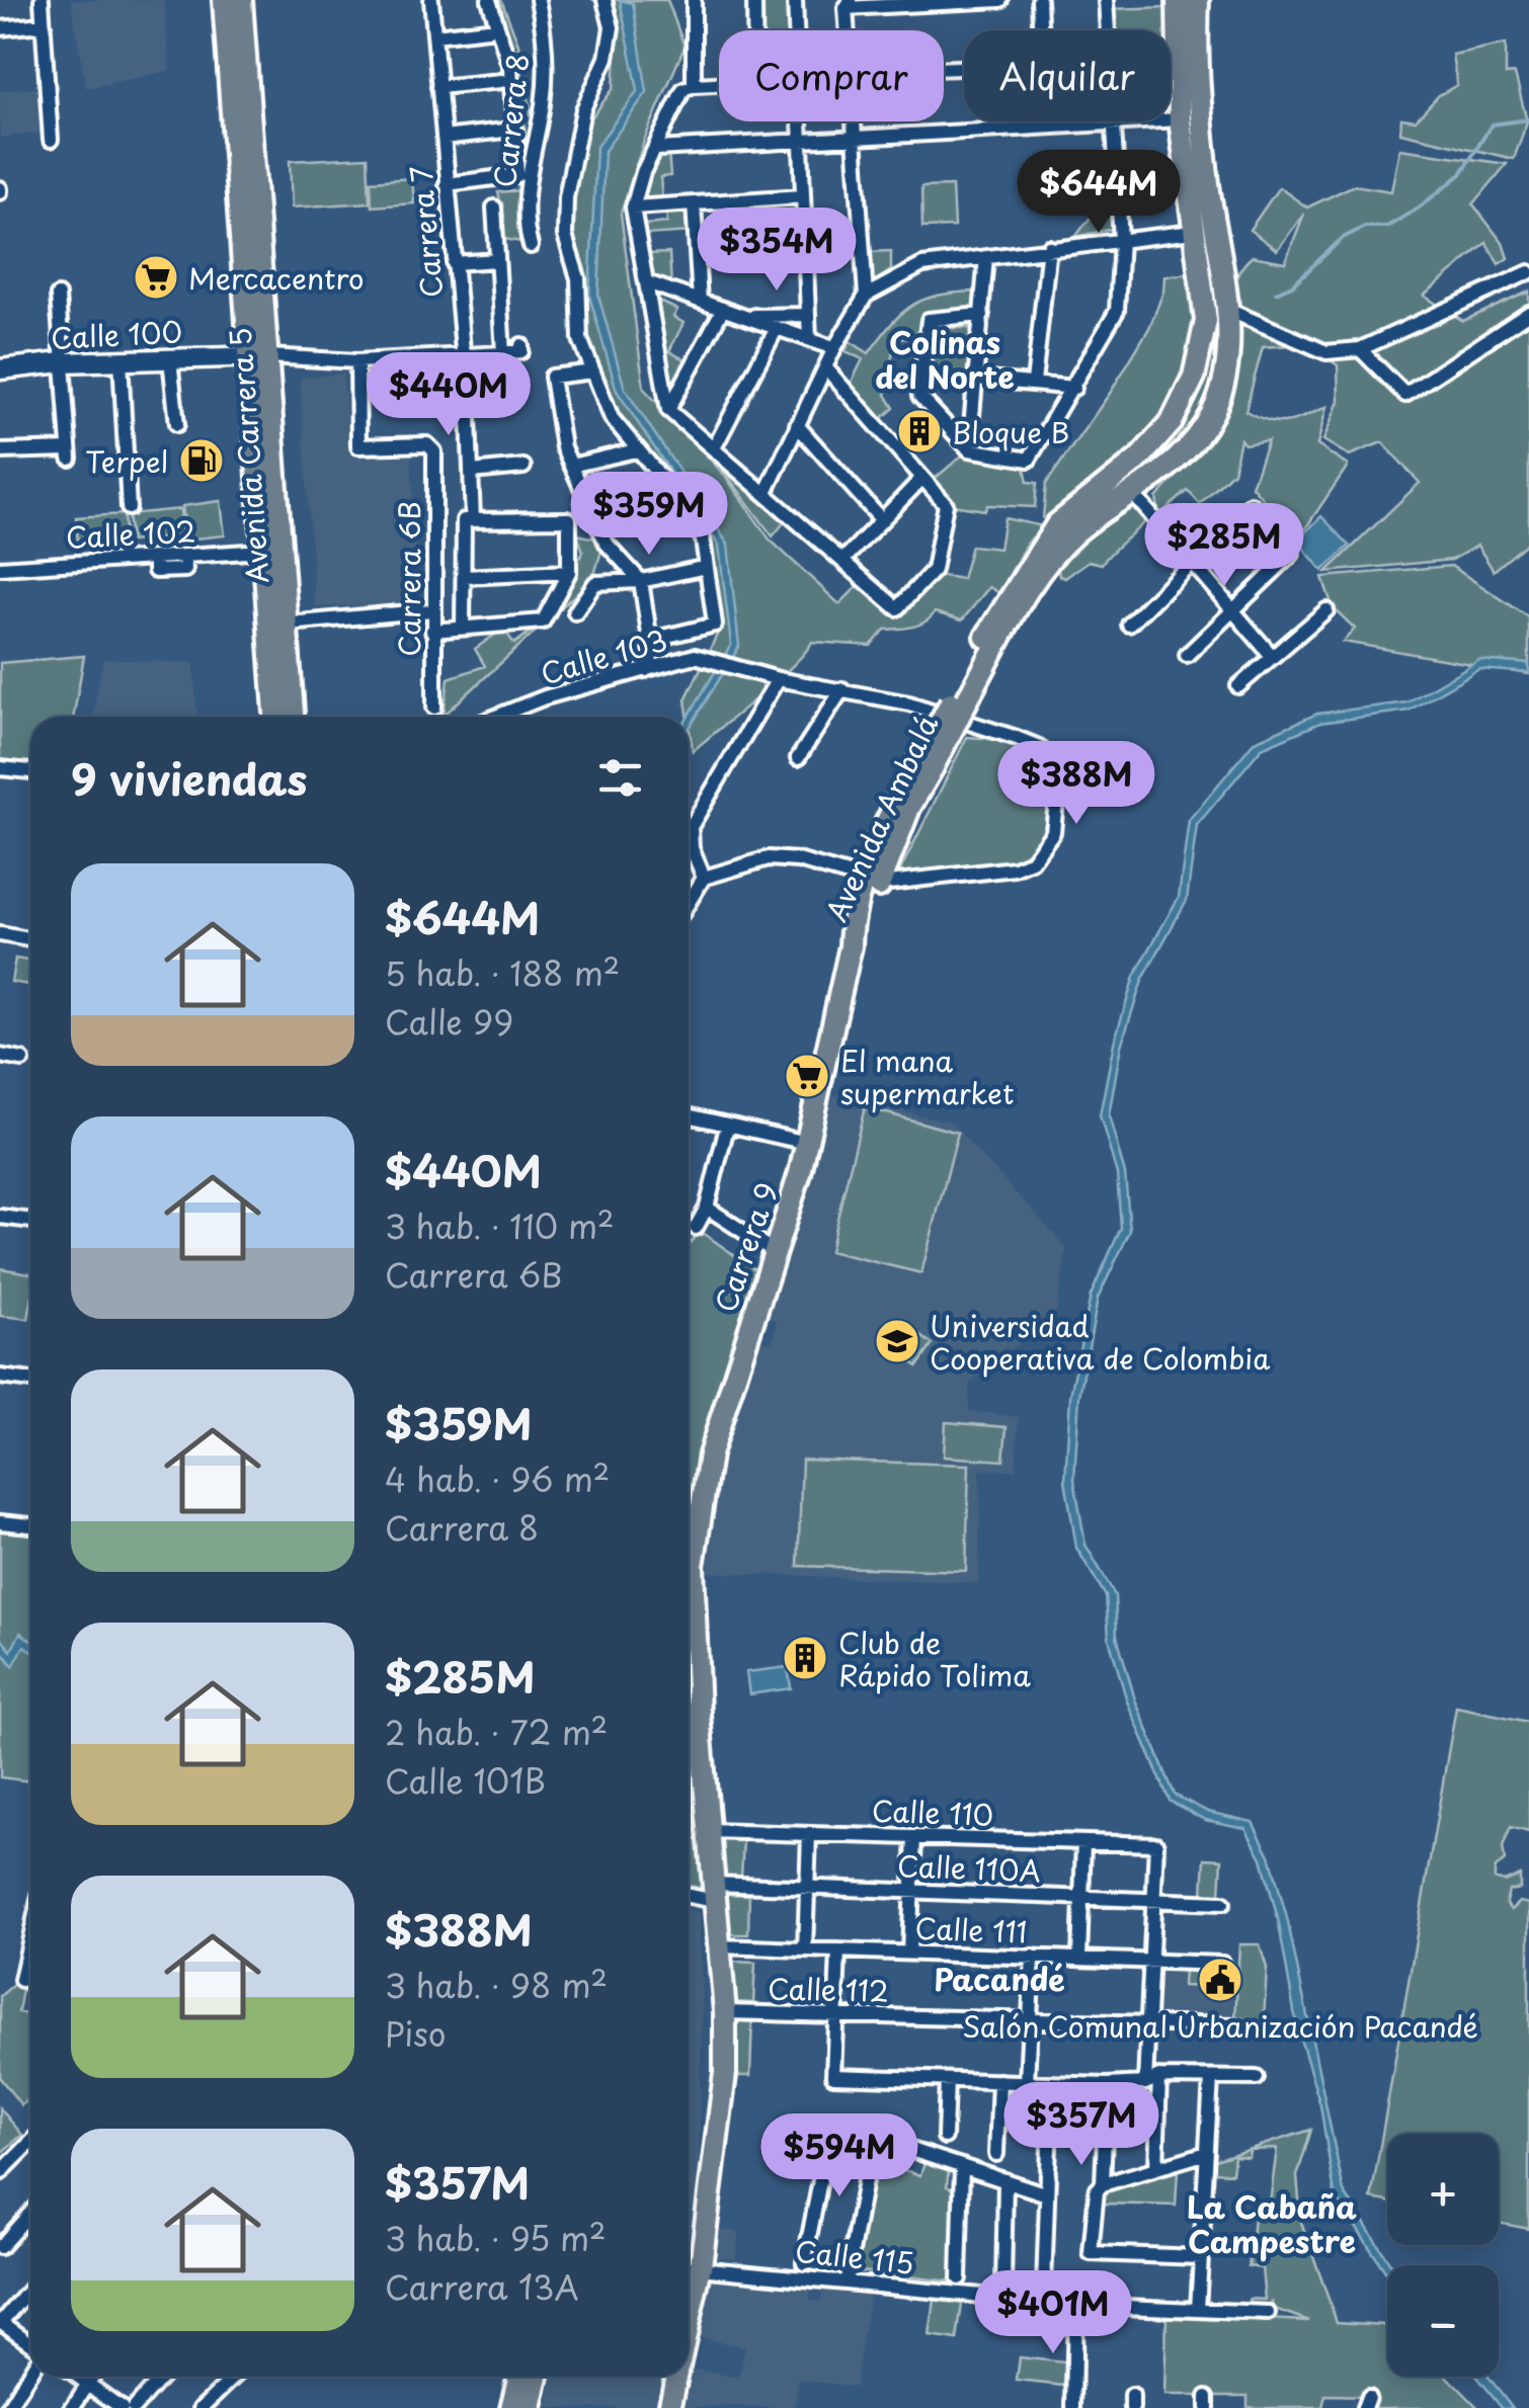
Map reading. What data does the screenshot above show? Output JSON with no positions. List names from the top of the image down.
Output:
{
  "streets": {
    "main road": ["Avenida Carrera 5", "Avenida Ambalá", "Carrera 9"],
    "street": [
      "Carrera 8",
      "Carrera 7",
      "Calle 100",
      "Calle 102",
      "Carrera 6B",
      "Calle 103",
      "Calle 110",
      "Calle 110A",
      "Calle 111",
      "Calle 112",
      "Calle 115"
    ]
  },
  "crossings": [
    ["Carrera 7", "Calle 100"],
    ["Calle 100", "Avenida Carrera 5"],
    ["Calle 100", "Carrera 6B"],
    ["Avenida Carrera 5", "Calle 102"],
    ["Calle 103", "Avenida Ambalá"],
    ["Avenida Ambalá", "Carrera 9"],
    ["Carrera 9", "Calle 110"],
    ["Carrera 9", "Calle 110A"],
    ["Carrera 9", "Calle 111"],
    ["Carrera 9", "Calle 112"],
    ["Carrera 9", "Calle 115"],
    ["Calle 110", "Calle 110A"]
  ],
  "districts": ["Colinas del Norte", "Pacandé", "La Cabaña Campestre"],
  "places": {
    "supermarket": ["Mercacentro", "El mana supermarket"],
    "building": ["Bloque B", "Club de Rápido Tolima"],
    "fuel station": ["Terpel"],
    "school or university": ["Universidad Cooperativa de Colombia"],
    "public building": ["Salón Comunal Urbanización Pacandé"]
  },
  "page": {
    "chip": ["Comprar", "Alquilar"],
    "price": [
      "$644M",
      "$354M",
      "$440M",
      "$359M",
      "$285M",
      "$388M",
      "$357M",
      "$594M",
      "$401M"
    ],
    "heading": "9 viviendas",
    "list": [
      {
        "name": "$644M",
        "note": "5 hab. · 188 m² · Calle 99"
      },
      {
        "name": "$440M",
        "note": "3 hab. · 110 m² · Carrera 6B"
      },
      {
        "name": "$359M",
        "note": "4 hab. · 96 m² · Carrera 8"
      },
      {
        "name": "$285M",
        "note": "2 hab. · 72 m² · Calle 101B"
      },
      {
        "name": "$388M",
        "note": "3 hab. · 98 m² · Piso"
      },
      {
        "name": "$357M",
        "note": "3 hab. · 95 m² · Carrera 13A"
      }
    ],
    "map_buttons": ["+", "−"]
  }
}
